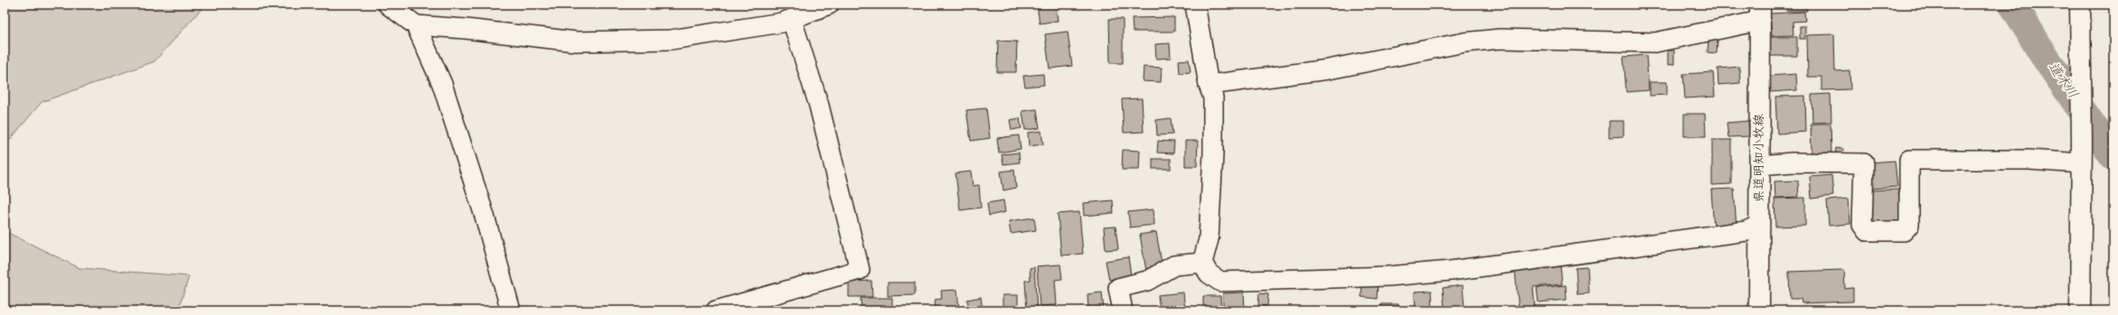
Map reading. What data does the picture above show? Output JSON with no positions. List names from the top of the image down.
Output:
{
  "streets": {
    "street": ["県道明知小牧線"]
  },
  "water": ["道木川"]
}
